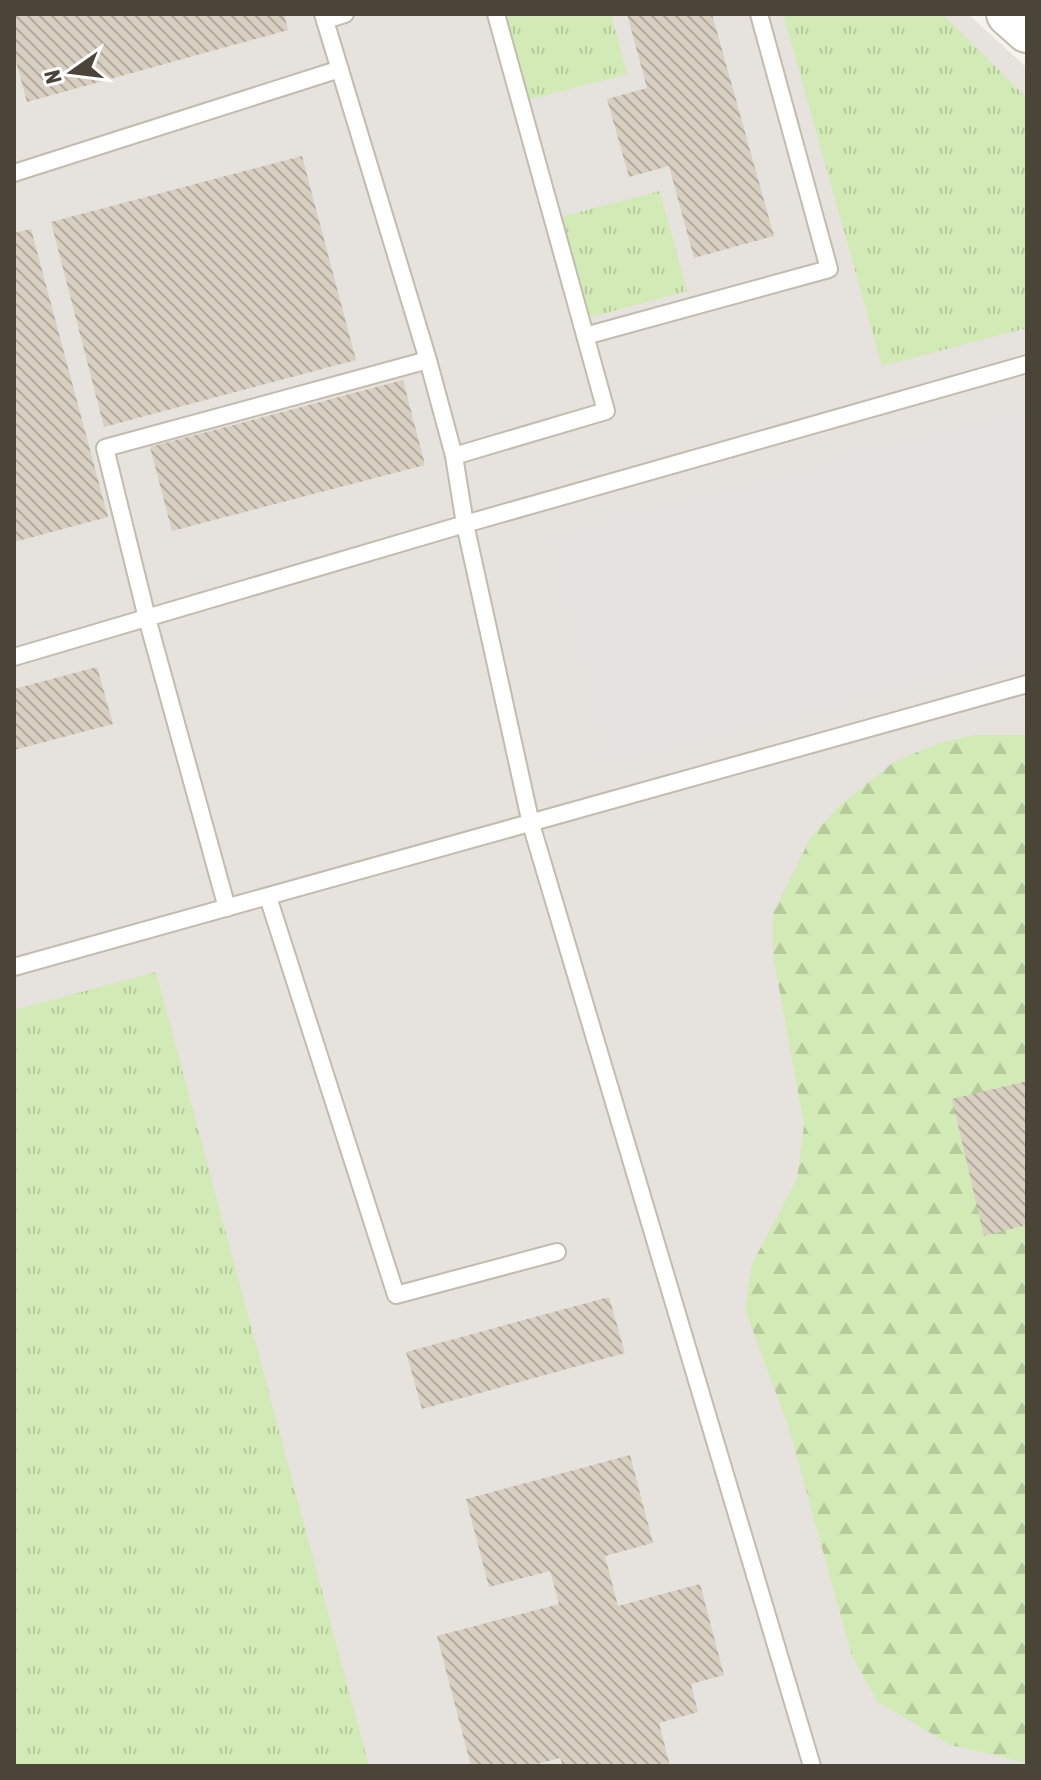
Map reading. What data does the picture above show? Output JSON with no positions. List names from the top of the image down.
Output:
{
  "north": "left"
}
